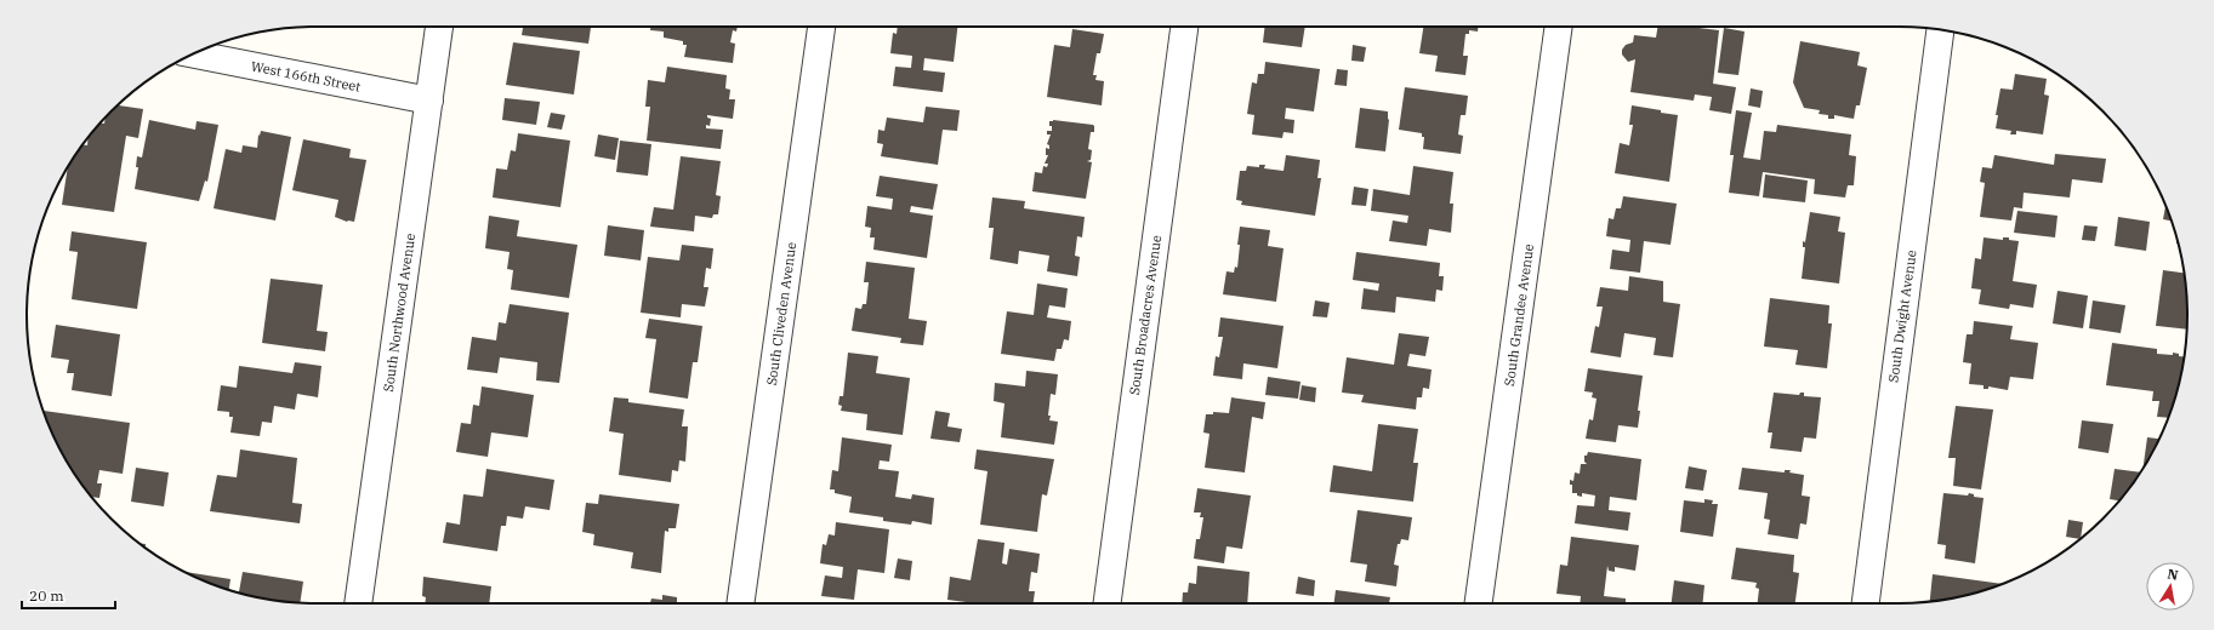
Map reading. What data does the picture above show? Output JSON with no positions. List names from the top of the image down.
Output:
{
  "streets": {
    "street": [
      "West 166th Street",
      "South Northwood Avenue",
      "South Cliveden Avenue",
      "South Broadacres Avenue",
      "South Grandee Avenue",
      "South Dwight Avenue"
    ]
  },
  "crossings": [
    ["West 166th Street", "South Northwood Avenue"]
  ],
  "scale_bar": "20 m",
  "north": "top"
}
